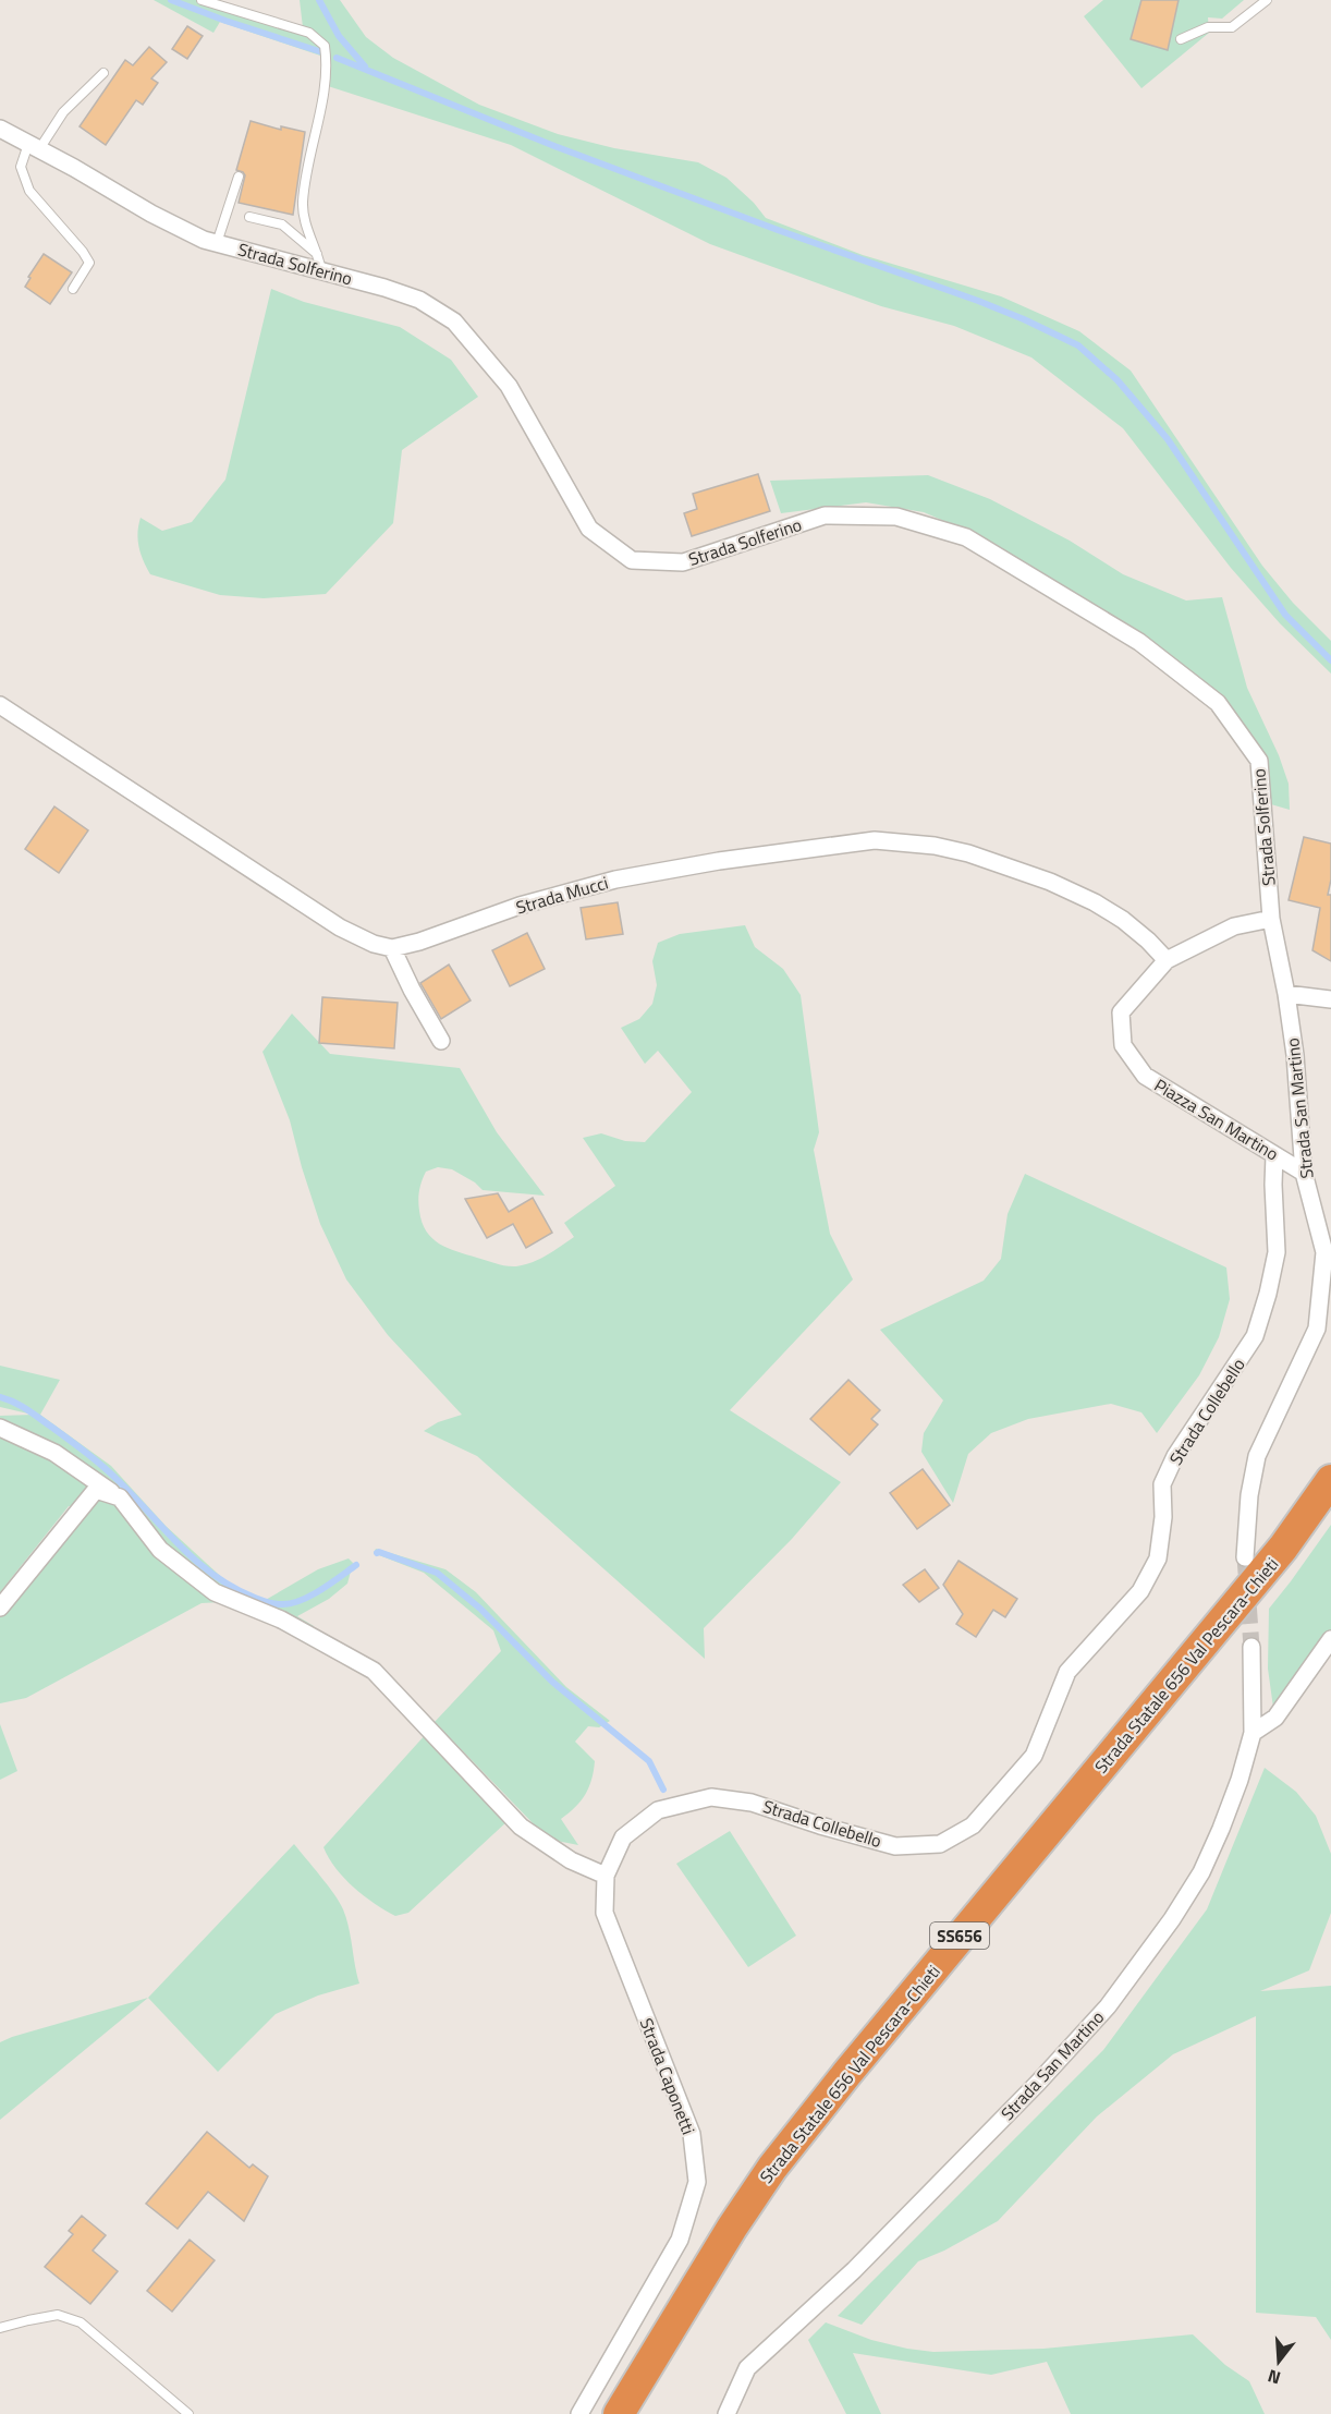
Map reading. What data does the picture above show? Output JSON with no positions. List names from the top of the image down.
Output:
{
  "streets": {
    "highway": ["Strada Statale 656 Val Pescara-Chieti", "SS656"],
    "street": [
      "Strada Solferino",
      "Strada Mucci",
      "Strada San Martino",
      "Piazza San Martino",
      "Strada Collebello",
      "Strada Caponetti"
    ]
  },
  "crossings": [
    ["Strada Solferino", "Strada San Martino"],
    ["Strada Solferino", "Piazza San Martino"],
    ["Strada Mucci", "Piazza San Martino"],
    ["Strada San Martino", "Piazza San Martino"],
    ["Piazza San Martino", "Strada Collebello"],
    ["Strada Collebello", "Strada Caponetti"]
  ],
  "north": "bottom"
}
